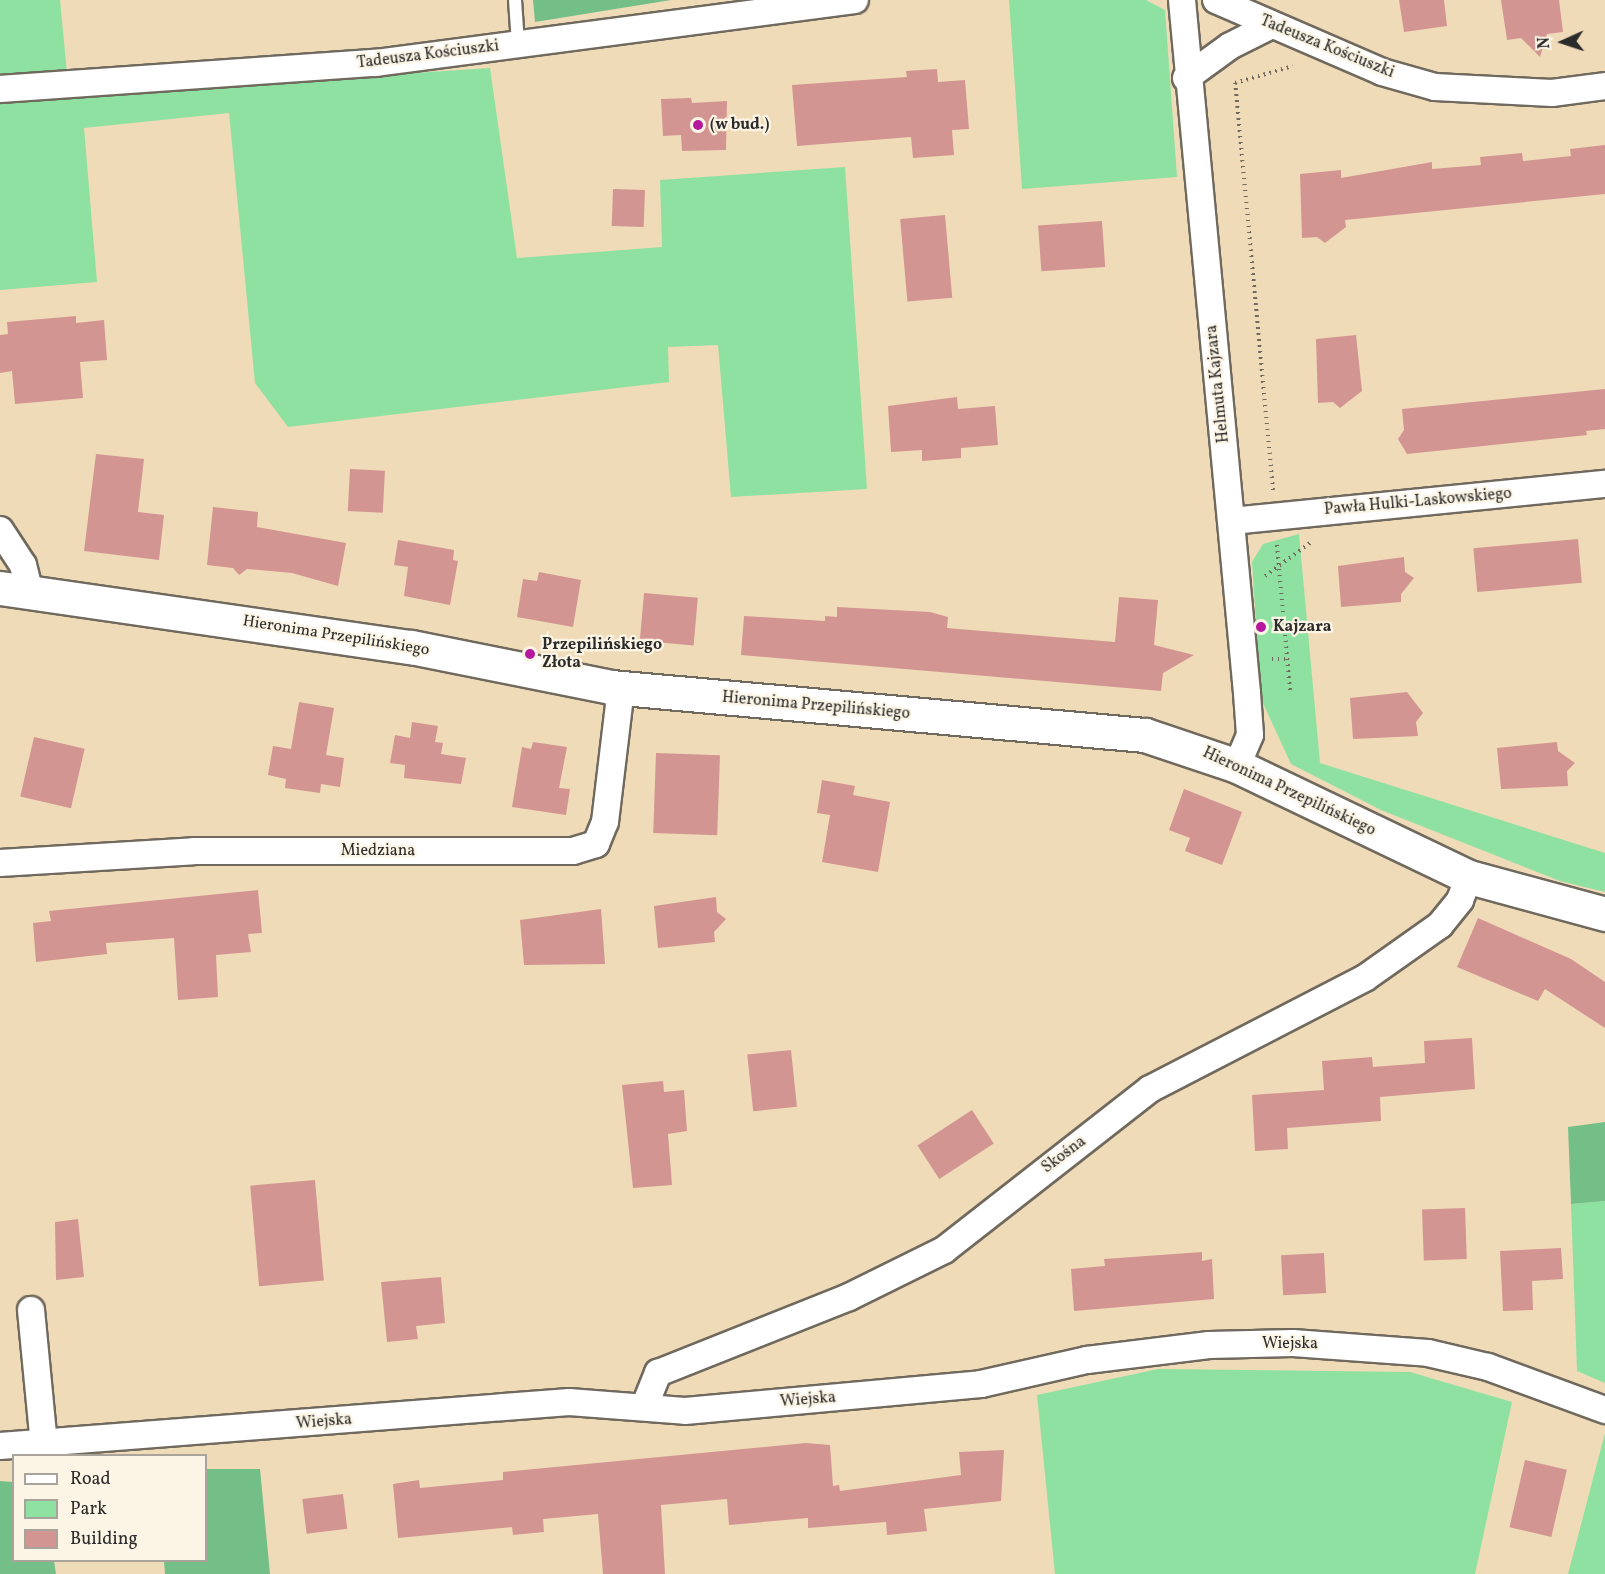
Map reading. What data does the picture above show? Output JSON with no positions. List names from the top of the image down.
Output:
{
  "streets": {
    "street": [
      "Tadeusza Kościuszki",
      "Helmuta Kajzara",
      "Pawła Hulki-Laskowskiego",
      "Hieronima Przepilińskiego",
      "Miedziana",
      "Skośna",
      "Wiejska"
    ]
  },
  "crossings": [
    ["Helmuta Kajzara", "Pawła Hulki-Laskowskiego"],
    ["Helmuta Kajzara", "Hieronima Przepilińskiego"],
    ["Hieronima Przepilińskiego", "Miedziana"],
    ["Hieronima Przepilińskiego", "Skośna"],
    ["Skośna", "Wiejska"]
  ],
  "places": ["(w bud.)", "Kajzara", "Przepilińskiego Złota"],
  "legend": ["Road", "Park", "Building"],
  "north": "left"
}
